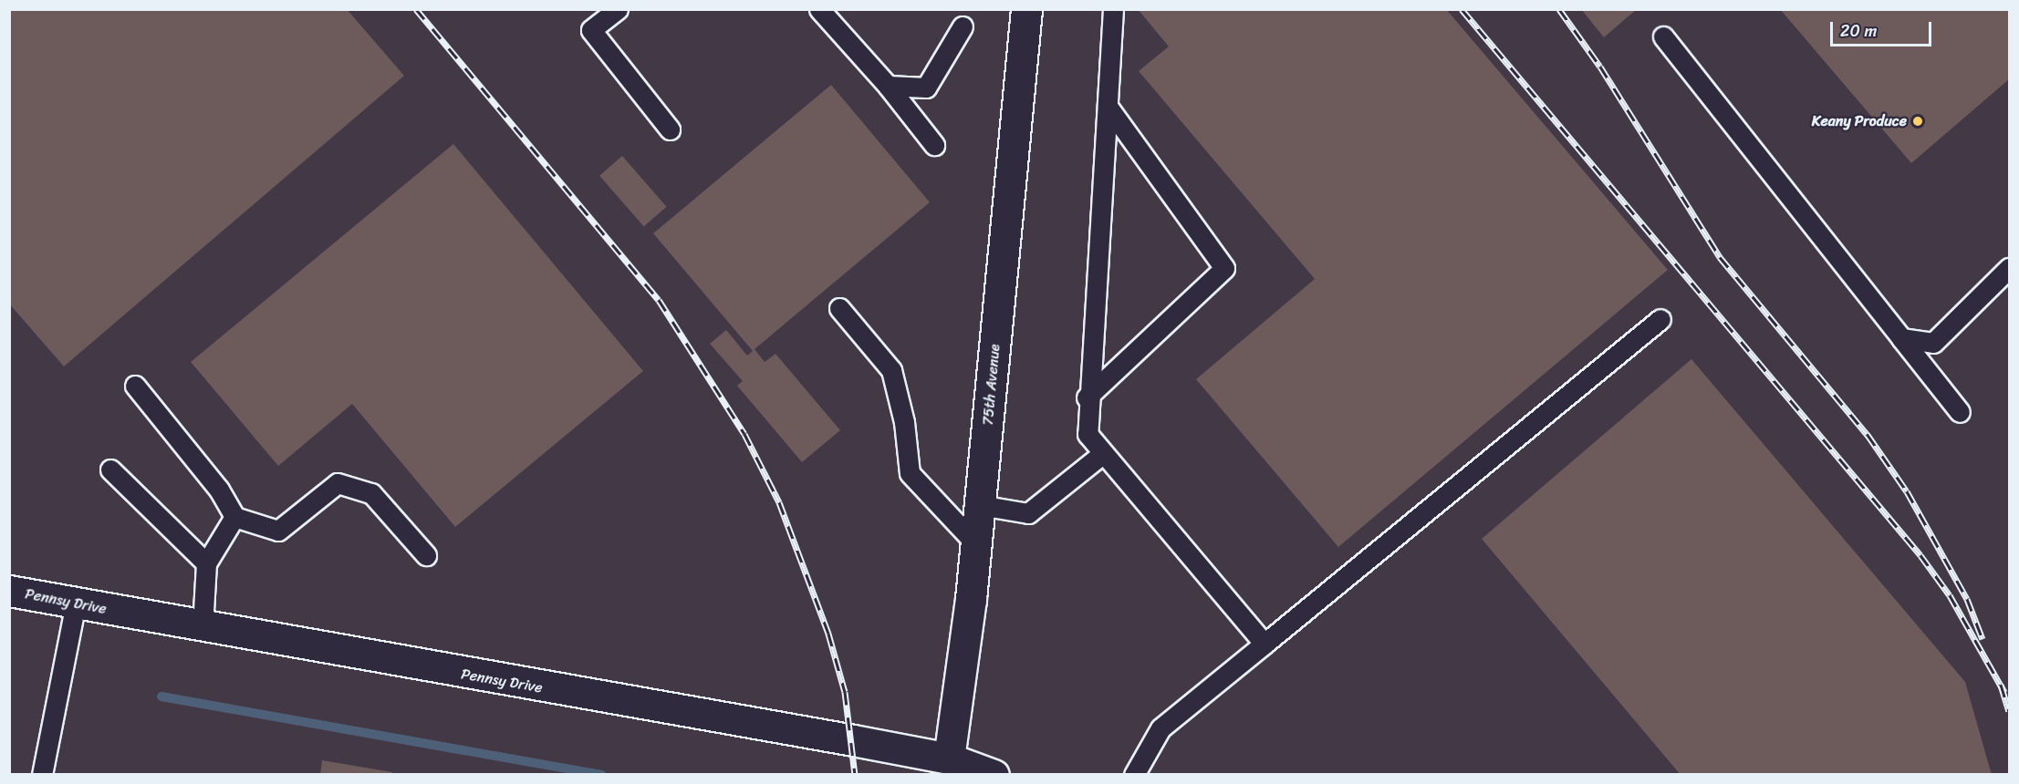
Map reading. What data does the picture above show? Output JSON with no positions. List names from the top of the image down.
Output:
{
  "streets": {
    "main road": ["75th Avenue", "Pennsy Drive"]
  },
  "crossings": [
    ["75th Avenue", "Pennsy Drive"]
  ],
  "places": ["Keany Produce"],
  "scale_bar": "20 m"
}
